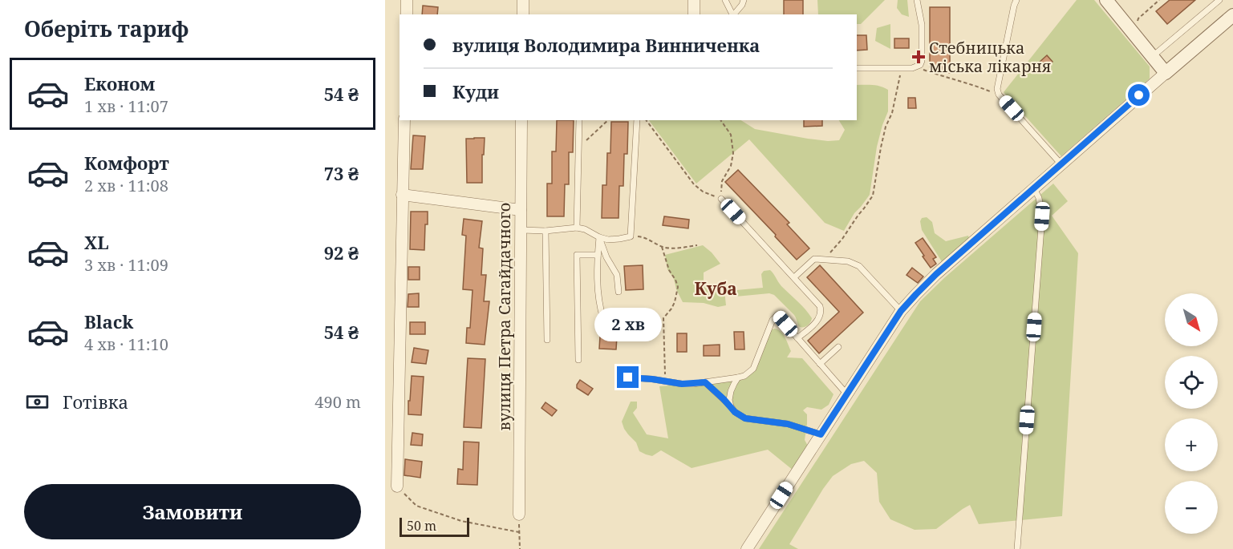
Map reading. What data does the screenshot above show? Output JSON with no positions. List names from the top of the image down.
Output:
{
  "streets": {
    "street": ["вулиця Петра Сагайдачного"]
  },
  "districts": ["Куба"],
  "places": {
    "health": ["Стебницька міська лікарня"]
  },
  "scale_bar": "50 m",
  "north": "bottom right",
  "page": {
    "heading": "Оберіть тариф",
    "banner": ["вулиця Володимира Винниченка", "Куди"],
    "list": [
      {
        "name": "Економ",
        "note": "1 хв · 11:07",
        "value": "54 ₴"
      },
      {
        "name": "Комфорт",
        "note": "2 хв · 11:08",
        "value": "73 ₴"
      },
      {
        "name": "XL",
        "note": "3 хв · 11:09",
        "value": "92 ₴"
      },
      {
        "name": "Black",
        "note": "4 хв · 11:10",
        "value": "54 ₴"
      }
    ],
    "map_buttons": ["+", "−"],
    "bubble": "2 хв",
    "pay": ["Готівка", "490 m"],
    "buttons": "Замовити",
    "scale": "50 m"
  }
}
